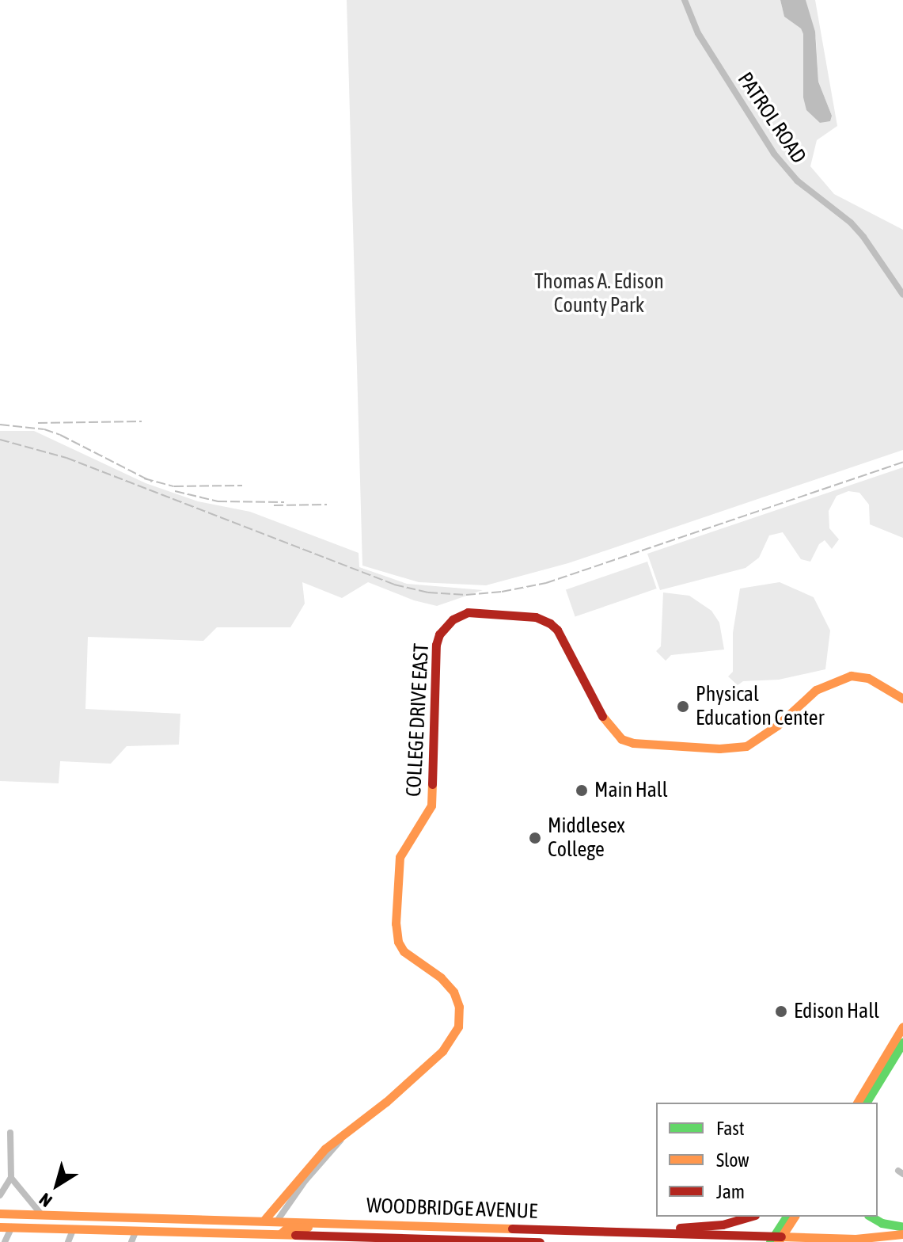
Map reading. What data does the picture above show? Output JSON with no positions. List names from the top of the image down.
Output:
{
  "streets": {
    "main road": ["COLLEGE DRIVE EAST", "WOODBRIDGE AVENUE"],
    "street": ["PATROL ROAD"]
  },
  "crossings": [
    ["COLLEGE DRIVE EAST", "WOODBRIDGE AVENUE"]
  ],
  "parks": ["Thomas A. Edison County Park"],
  "places": [
    "Physical Education Center",
    "Main Hall",
    "Middlesex College",
    "Edison Hall"
  ],
  "legend": ["Fast", "Slow", "Jam"],
  "north": "bottom left"
}
